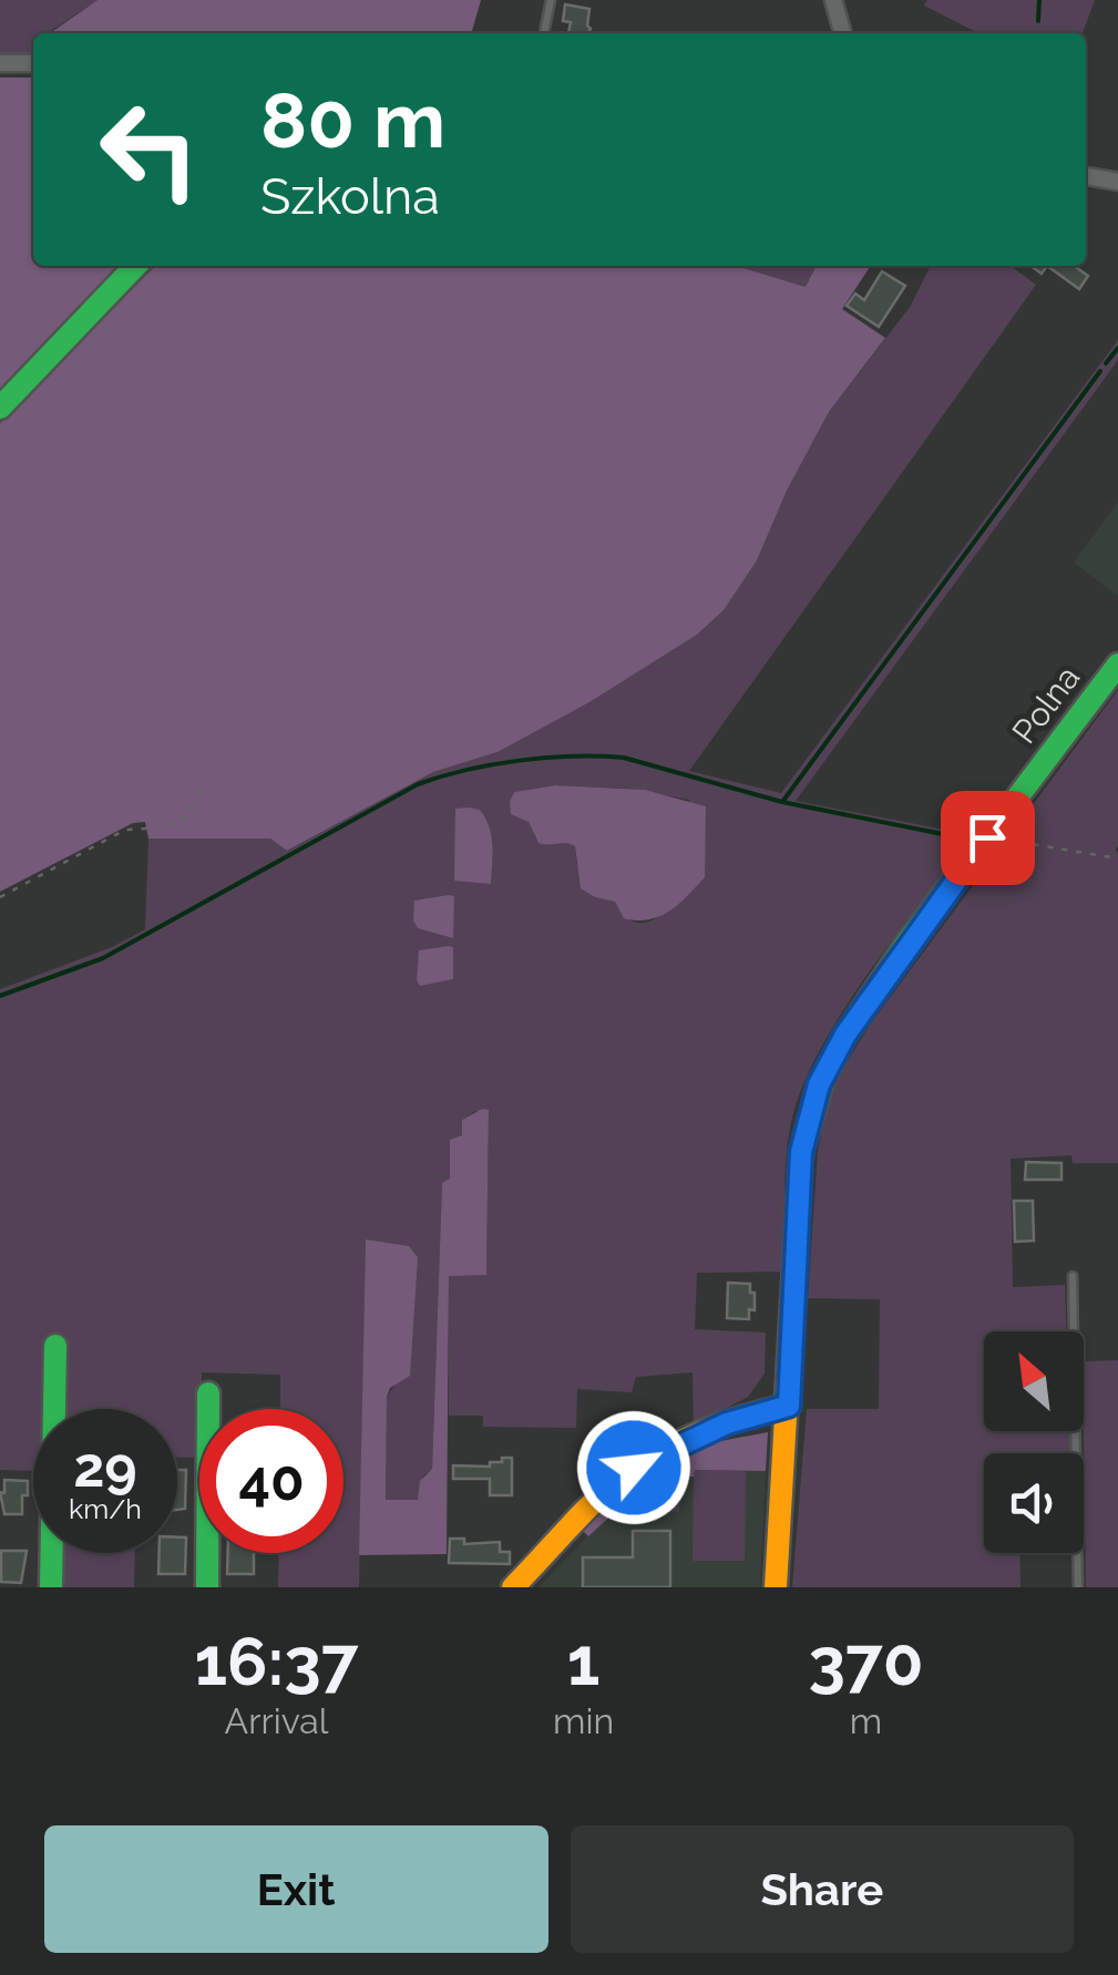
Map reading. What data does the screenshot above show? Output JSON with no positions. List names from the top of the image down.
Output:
{
  "streets": {
    "street": ["Polna"]
  },
  "north": "top left",
  "page": {
    "turn": ["80 m", "Szkolna"],
    "speed": "29 km/h",
    "limit": "40",
    "eta": [
      "16:37",
      "Arrival",
      "1",
      "min",
      "370",
      "m"
    ],
    "buttons": ["Exit", "Share"]
  }
}
